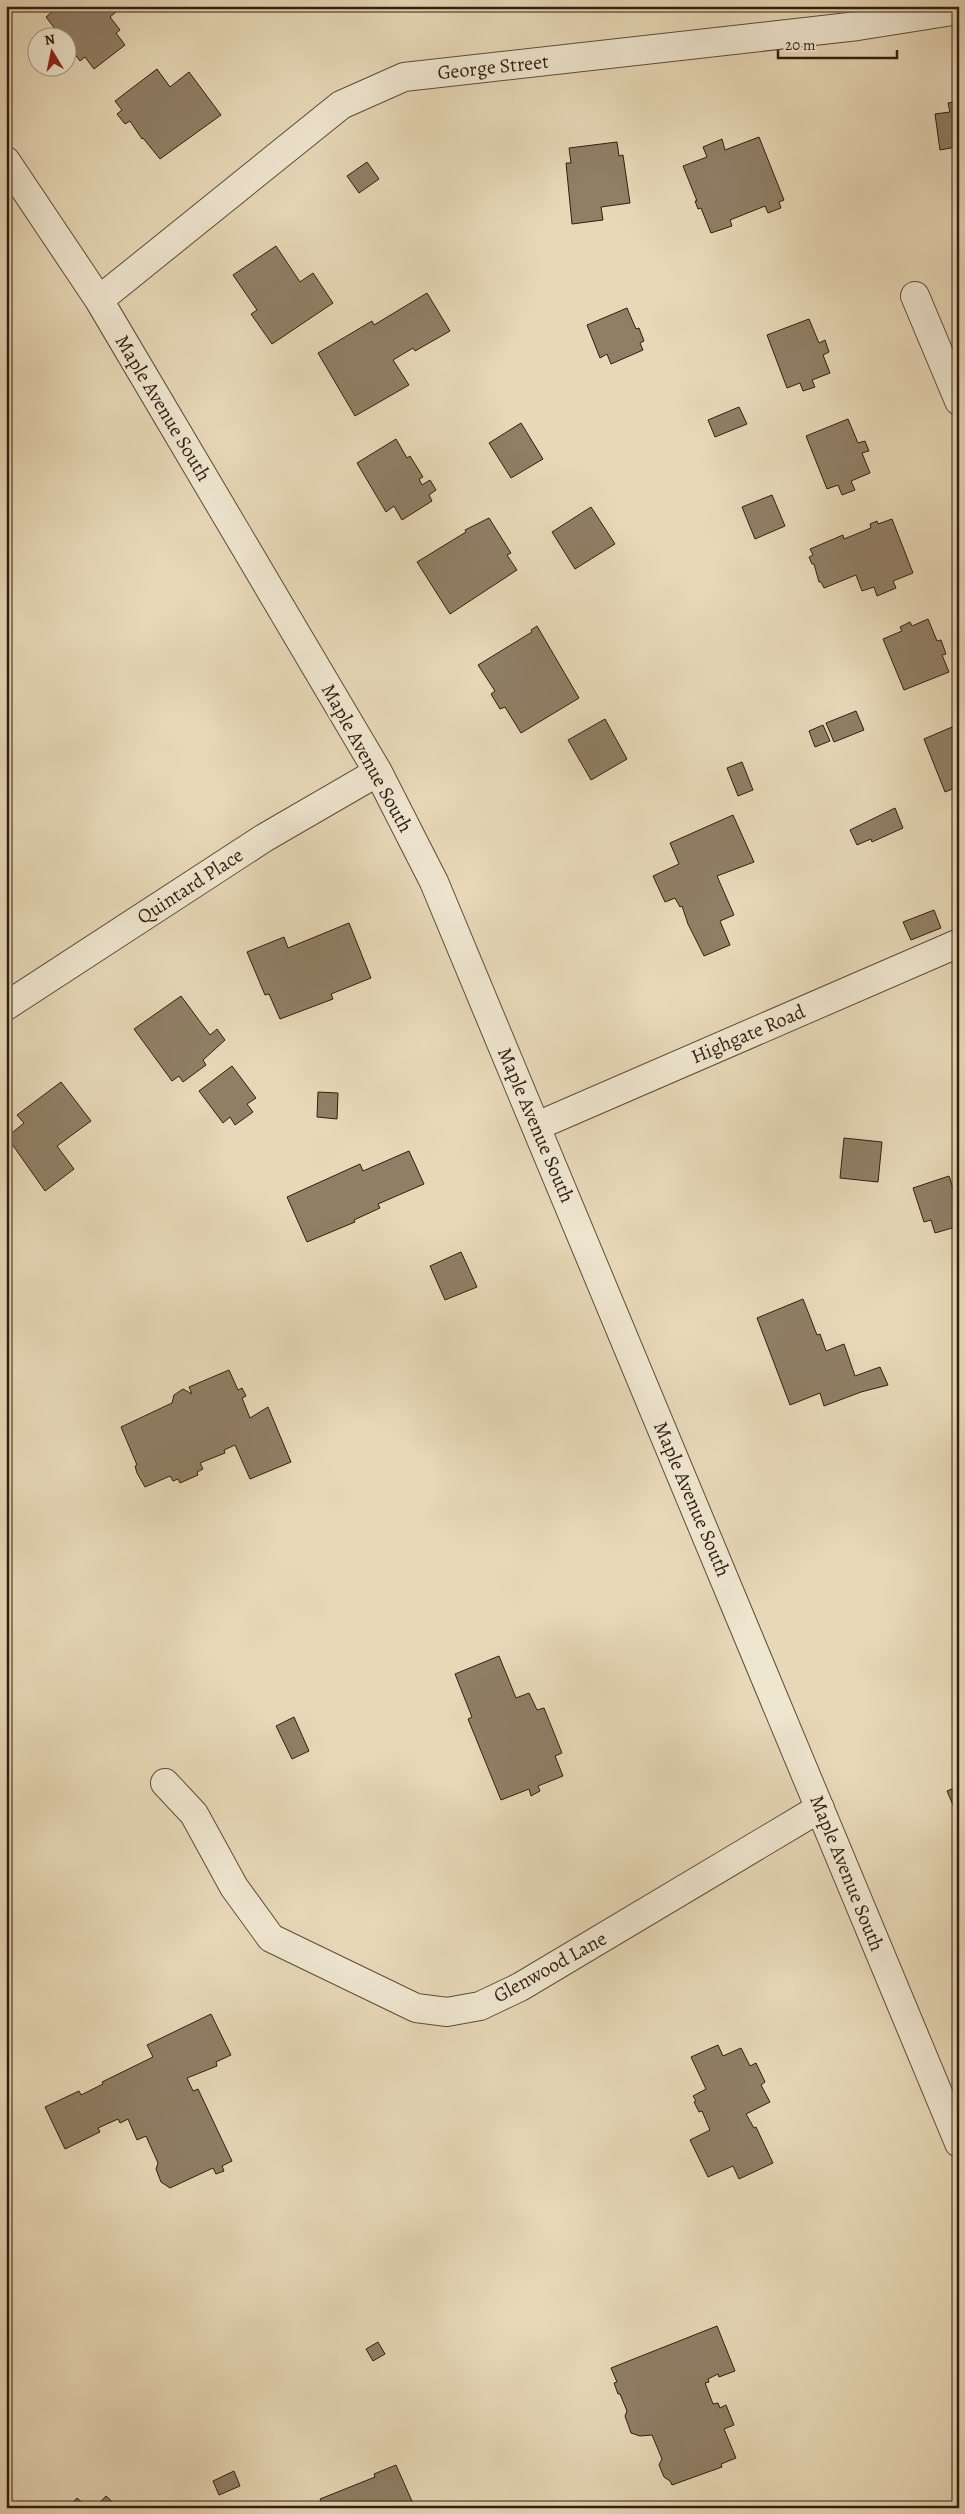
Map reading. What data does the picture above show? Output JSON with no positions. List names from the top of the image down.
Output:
{
  "streets": {
    "street": [
      "George Street",
      "Maple Avenue South",
      "Quintard Place",
      "Highgate Road",
      "Glenwood Lane"
    ]
  },
  "crossings": [
    ["George Street", "Maple Avenue South"],
    ["Maple Avenue South", "Quintard Place"],
    ["Maple Avenue South", "Highgate Road"],
    ["Maple Avenue South", "Glenwood Lane"]
  ],
  "scale_bar": "20 m",
  "north": "top"
}
